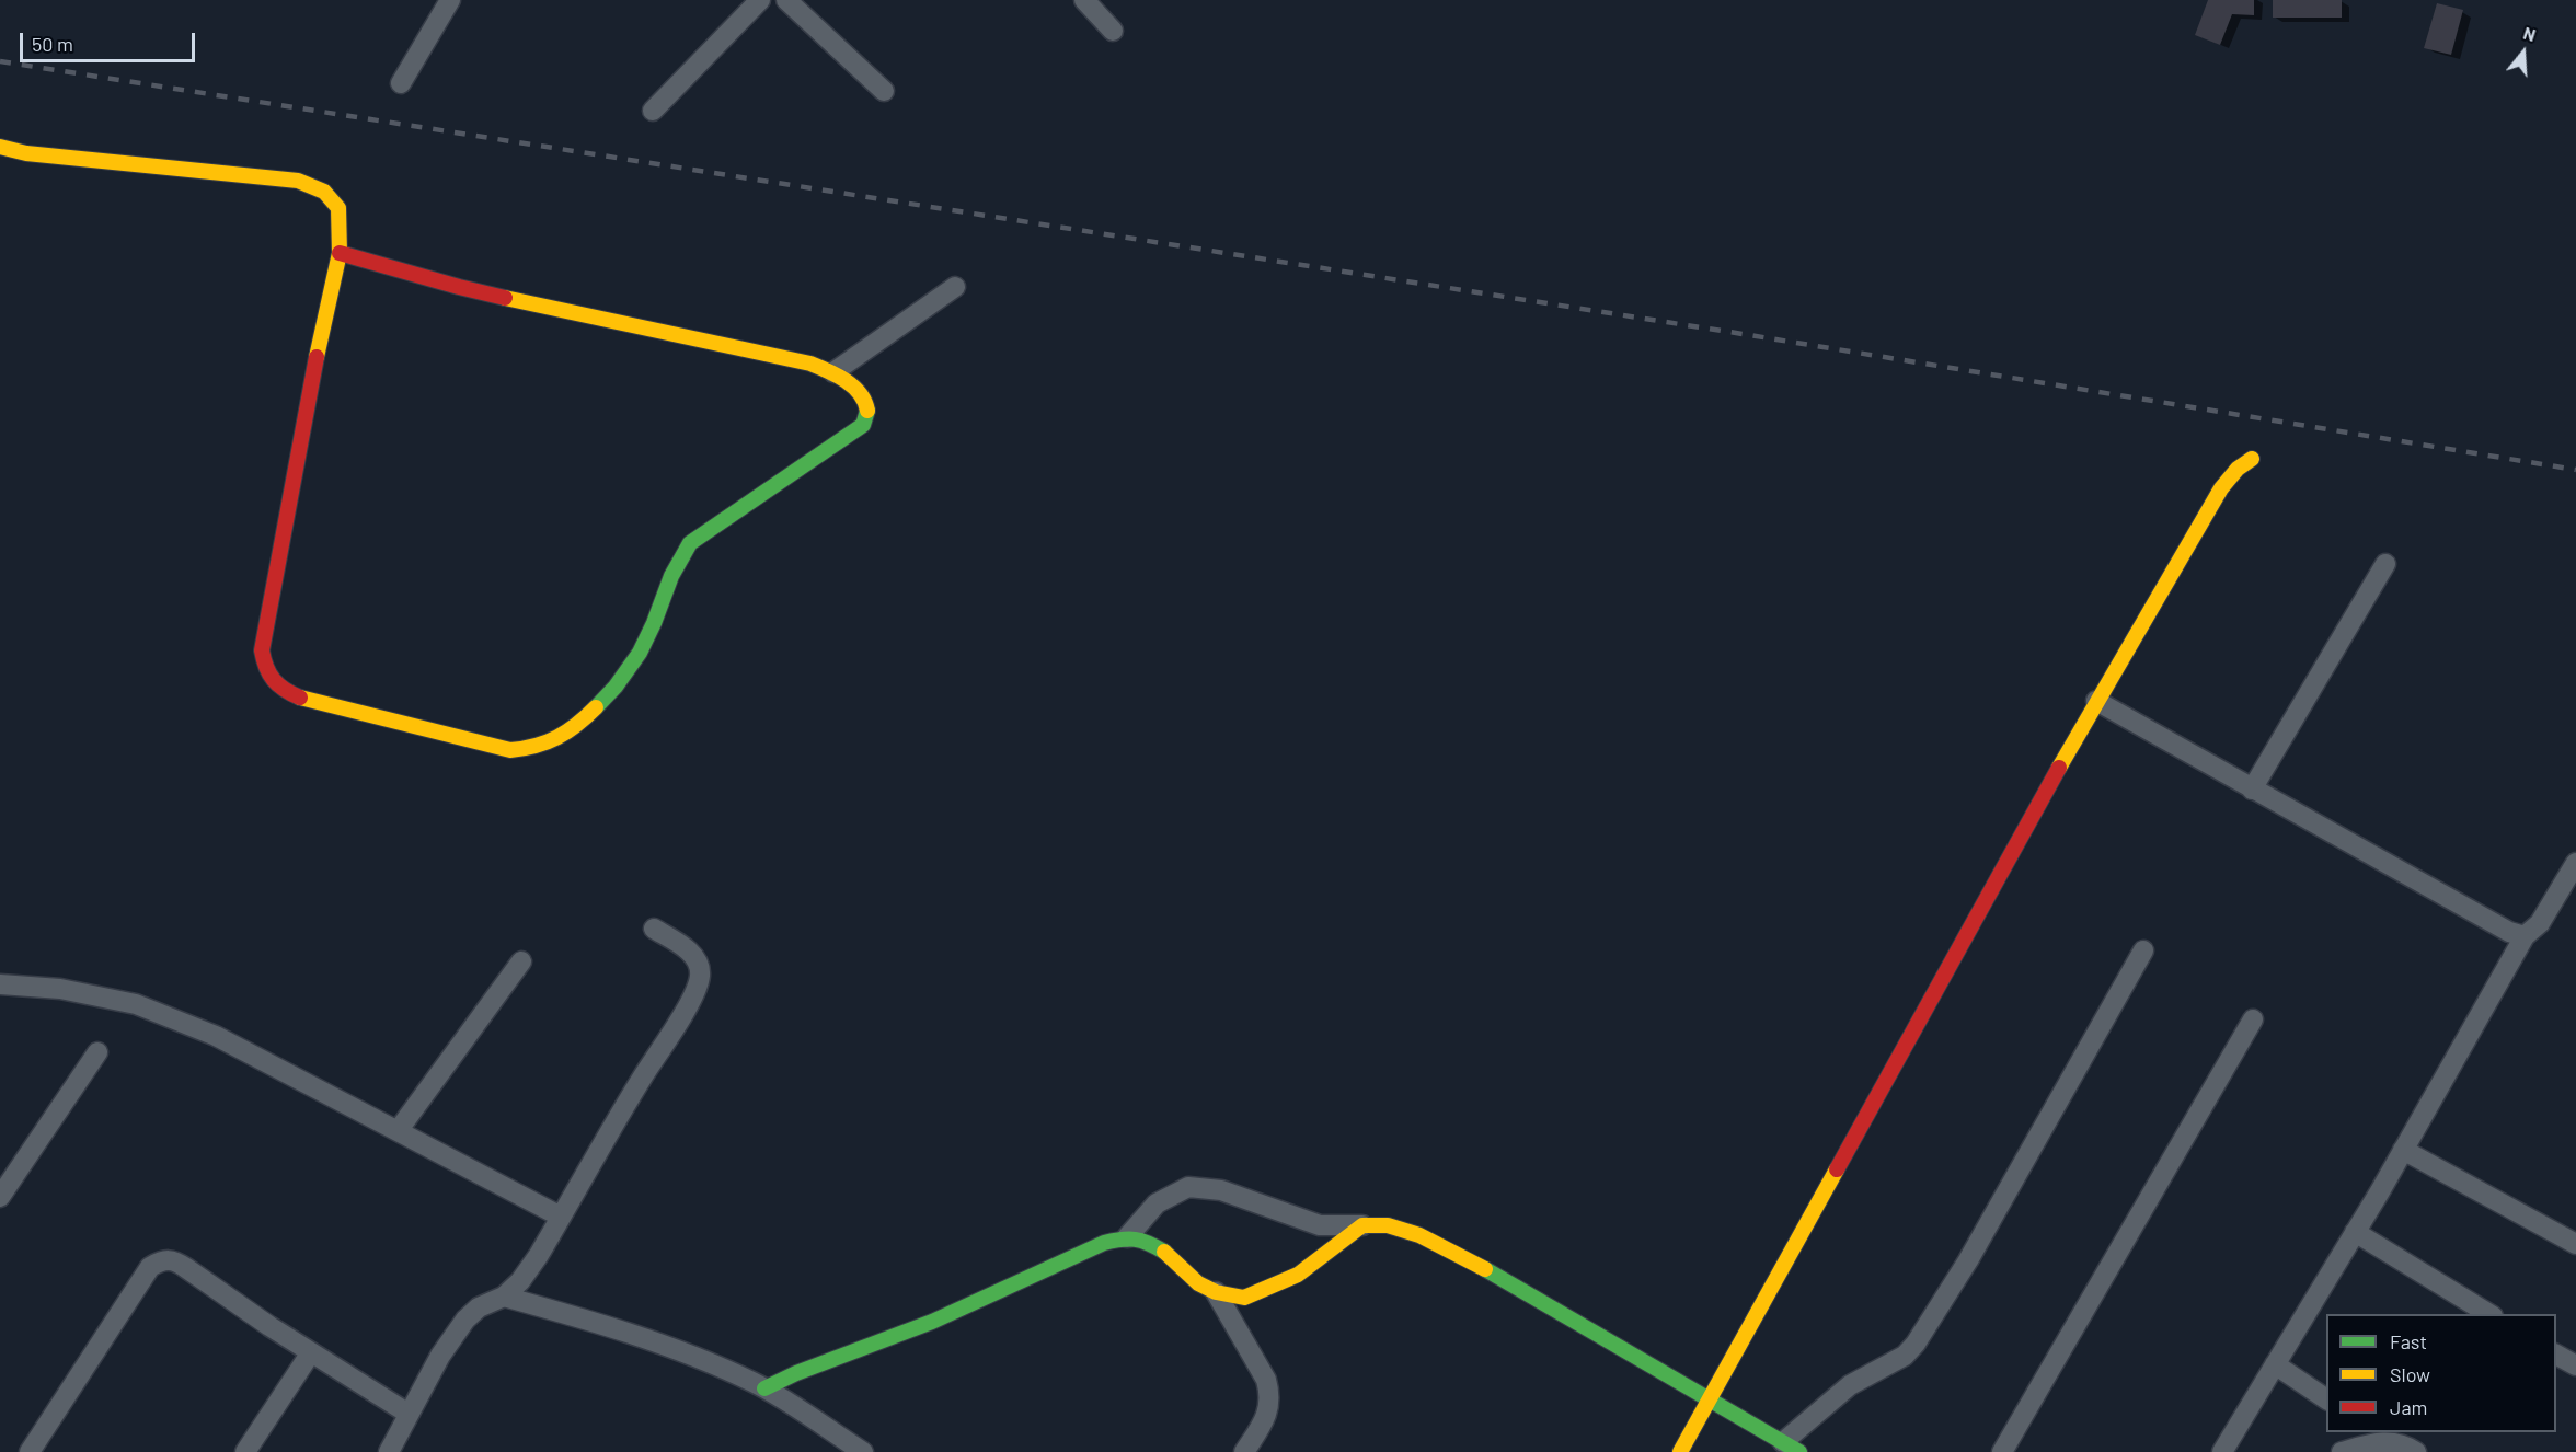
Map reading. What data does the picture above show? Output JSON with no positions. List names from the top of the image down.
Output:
{
  "legend": ["Fast", "Slow", "Jam"],
  "scale_bar": "50 m",
  "north": "top"
}
